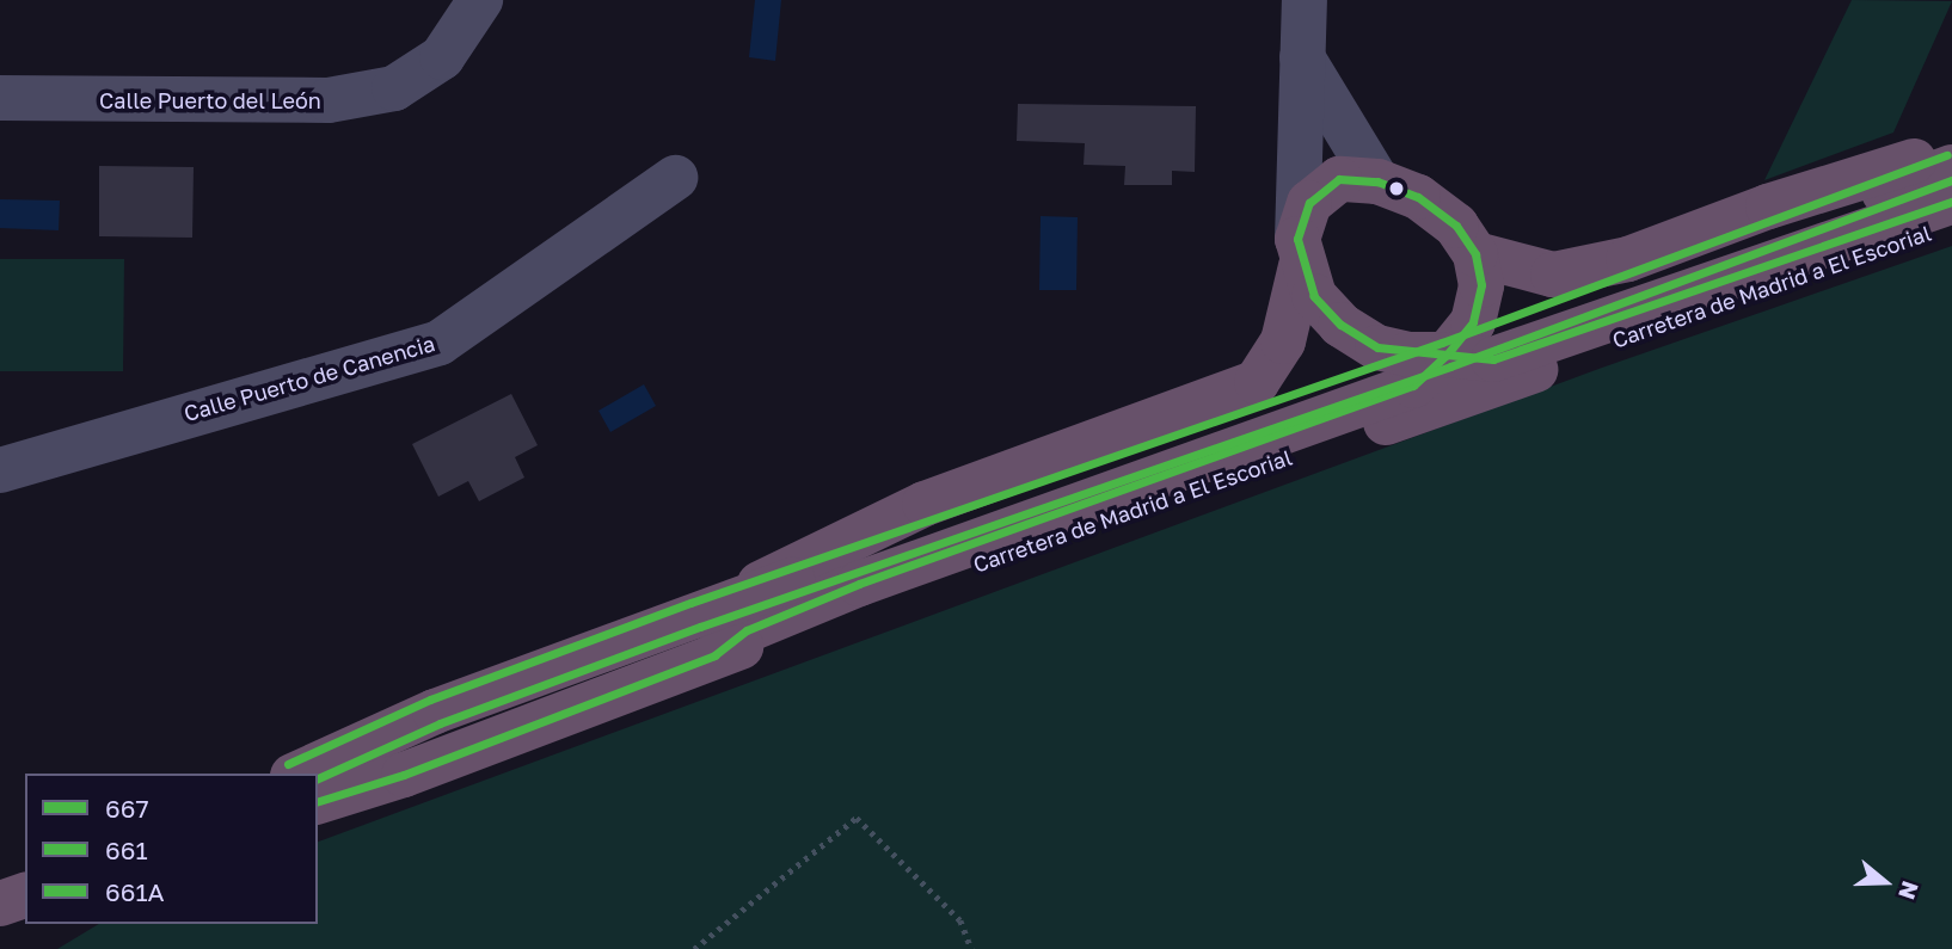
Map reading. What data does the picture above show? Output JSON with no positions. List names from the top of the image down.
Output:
{
  "streets": {
    "highway": ["Carretera de Madrid a El Escorial"],
    "street": ["Calle Puerto del León", "Calle Puerto de Canencia"]
  },
  "lines": ["transit line 661A", "transit line 667", "transit line 661"],
  "legend": ["667", "661", "661A"],
  "north": "right"
}
